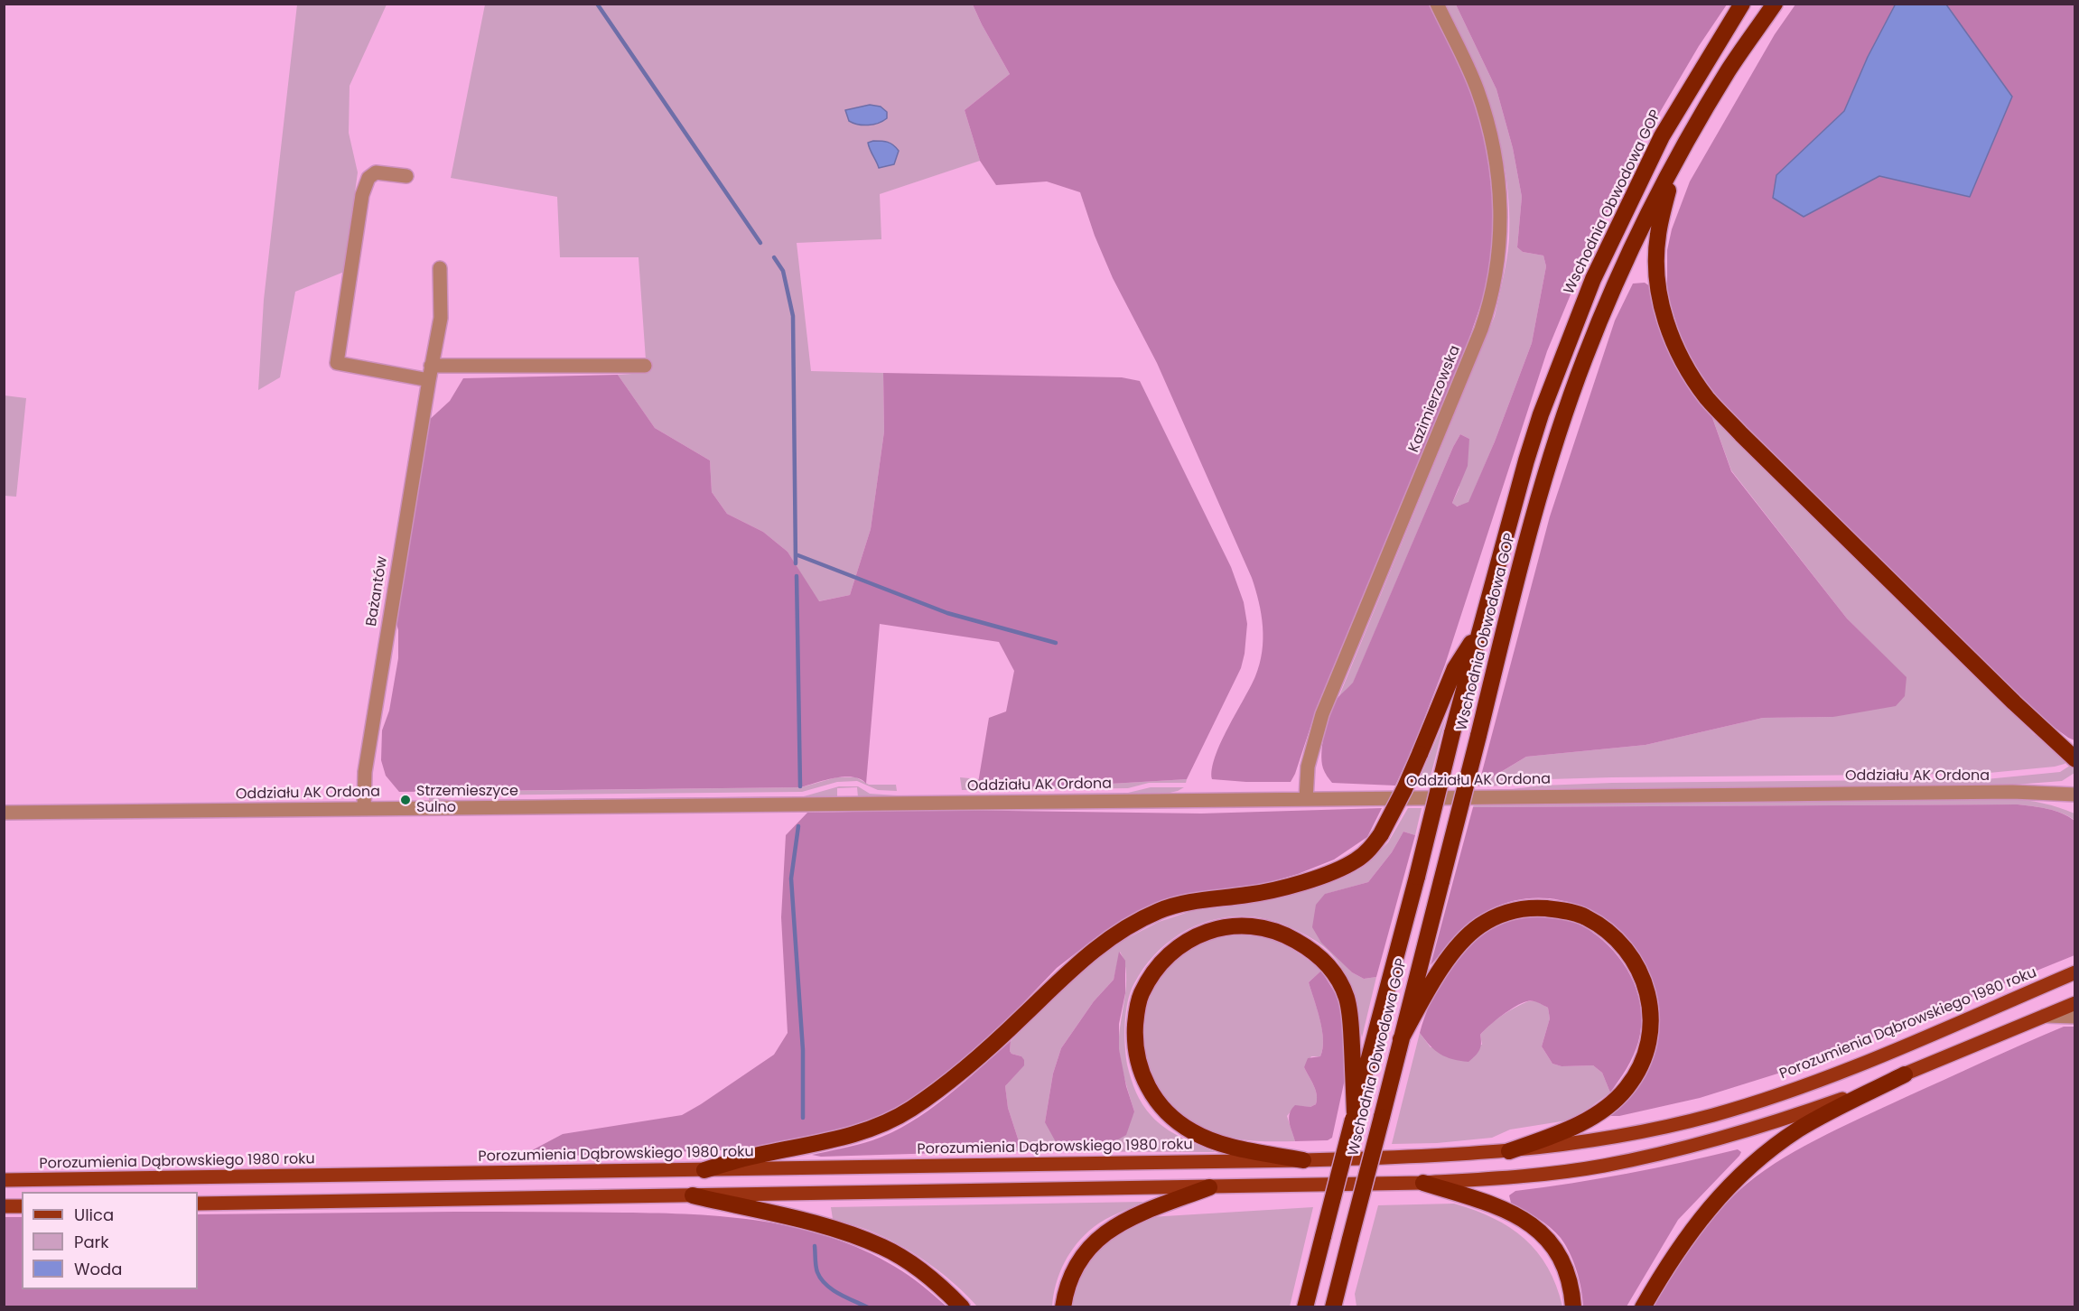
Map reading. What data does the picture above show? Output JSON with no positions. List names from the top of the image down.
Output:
{
  "streets": {
    "highway": ["Wschodnia Obwodowa GOP"],
    "main road": ["Porozumienia Dąbrowskiego 1980 roku"],
    "street": ["Kazimierzowska", "Bażantów", "Oddziału AK Ordona"]
  },
  "crossings": [
    ["Kazimierzowska", "Oddziału AK Ordona"],
    ["Bażantów", "Oddziału AK Ordona"]
  ],
  "places": ["Strzemieszyce Sulno"],
  "legend": ["Ulica", "Park", "Woda"]
}
